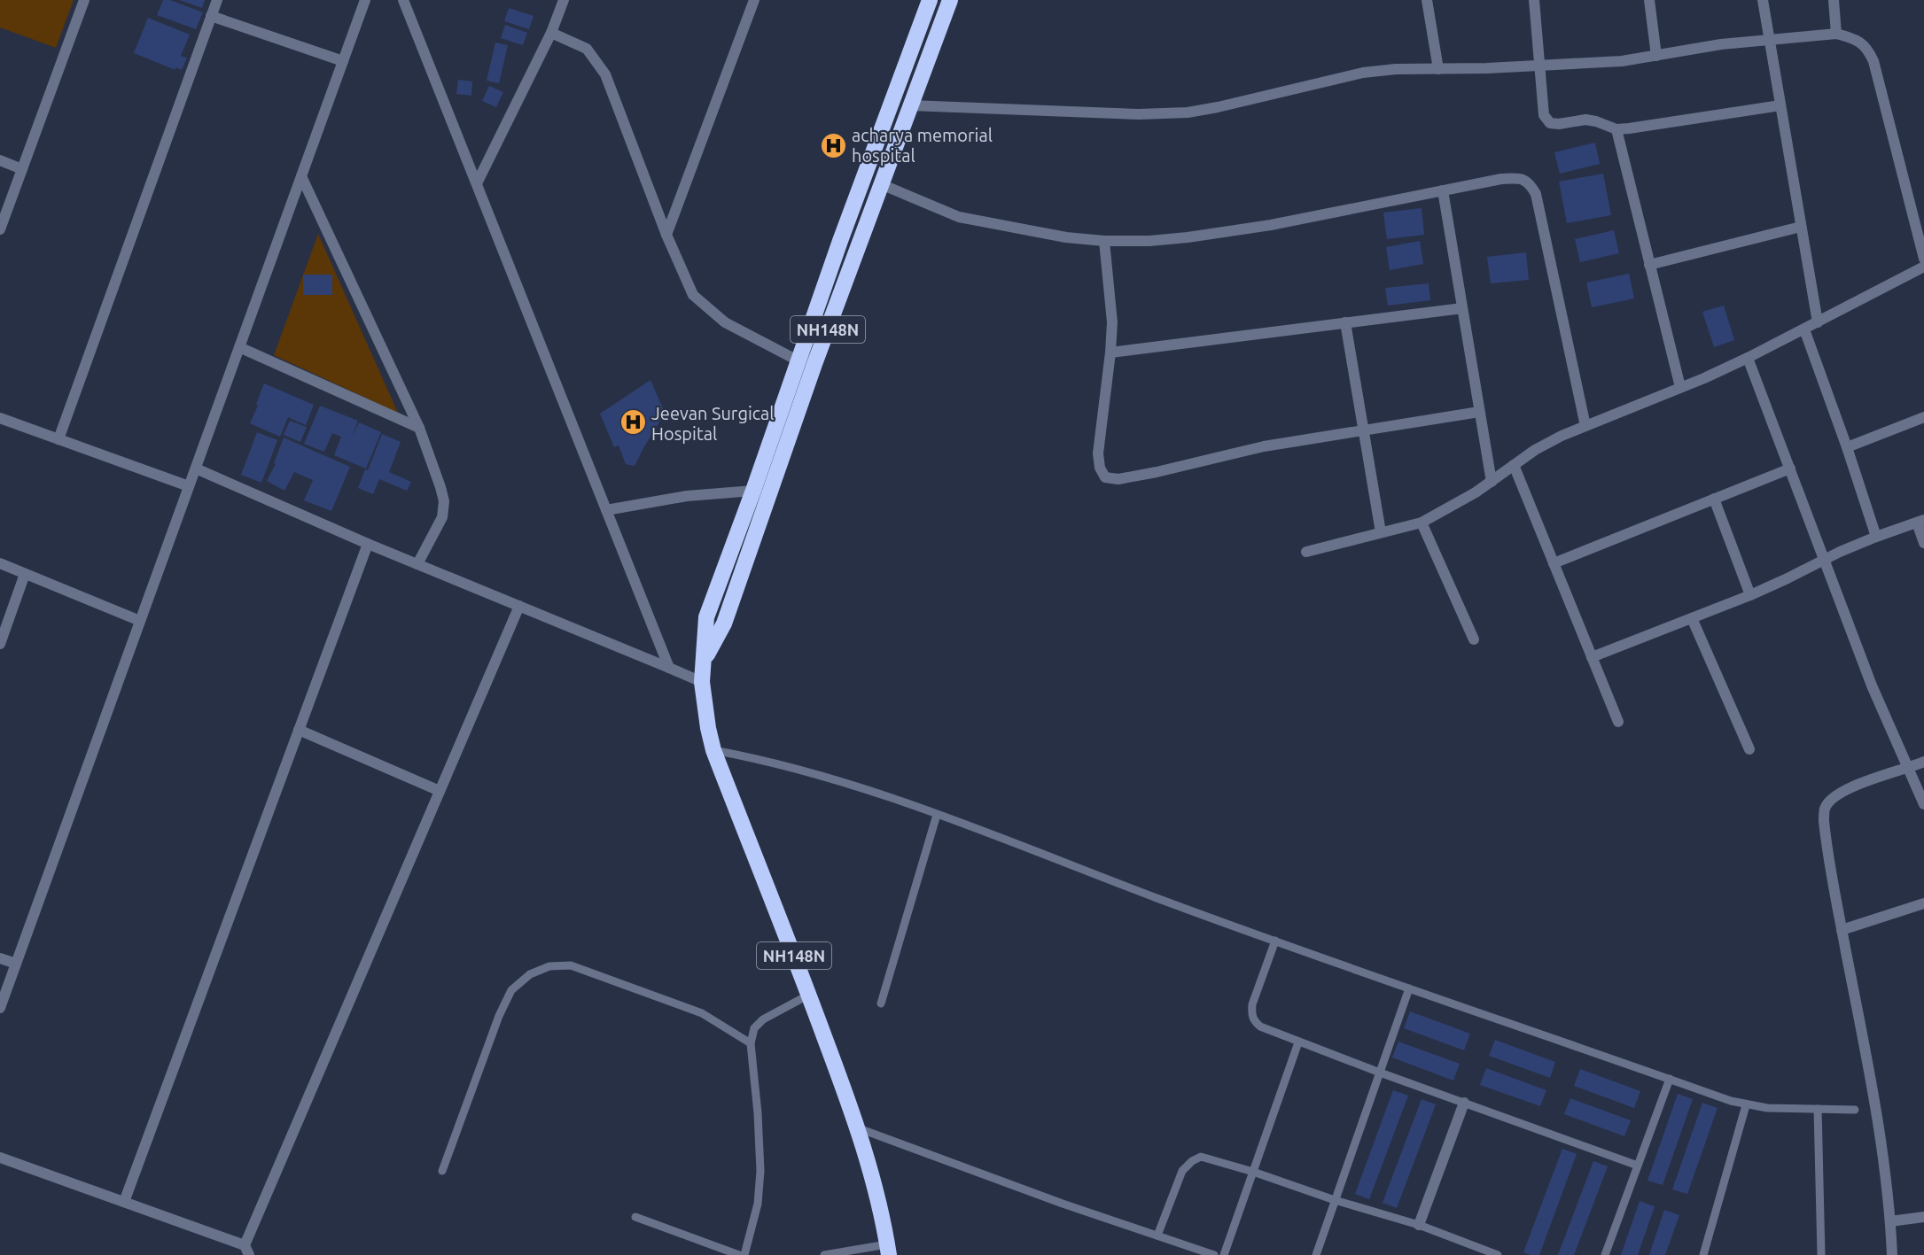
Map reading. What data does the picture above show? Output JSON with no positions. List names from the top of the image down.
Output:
{
  "streets": {
    "highway": ["NH148N"]
  },
  "places": {
    "hospital": ["acharya memorial hospital", "Jeevan Surgical Hospital"]
  }
}
